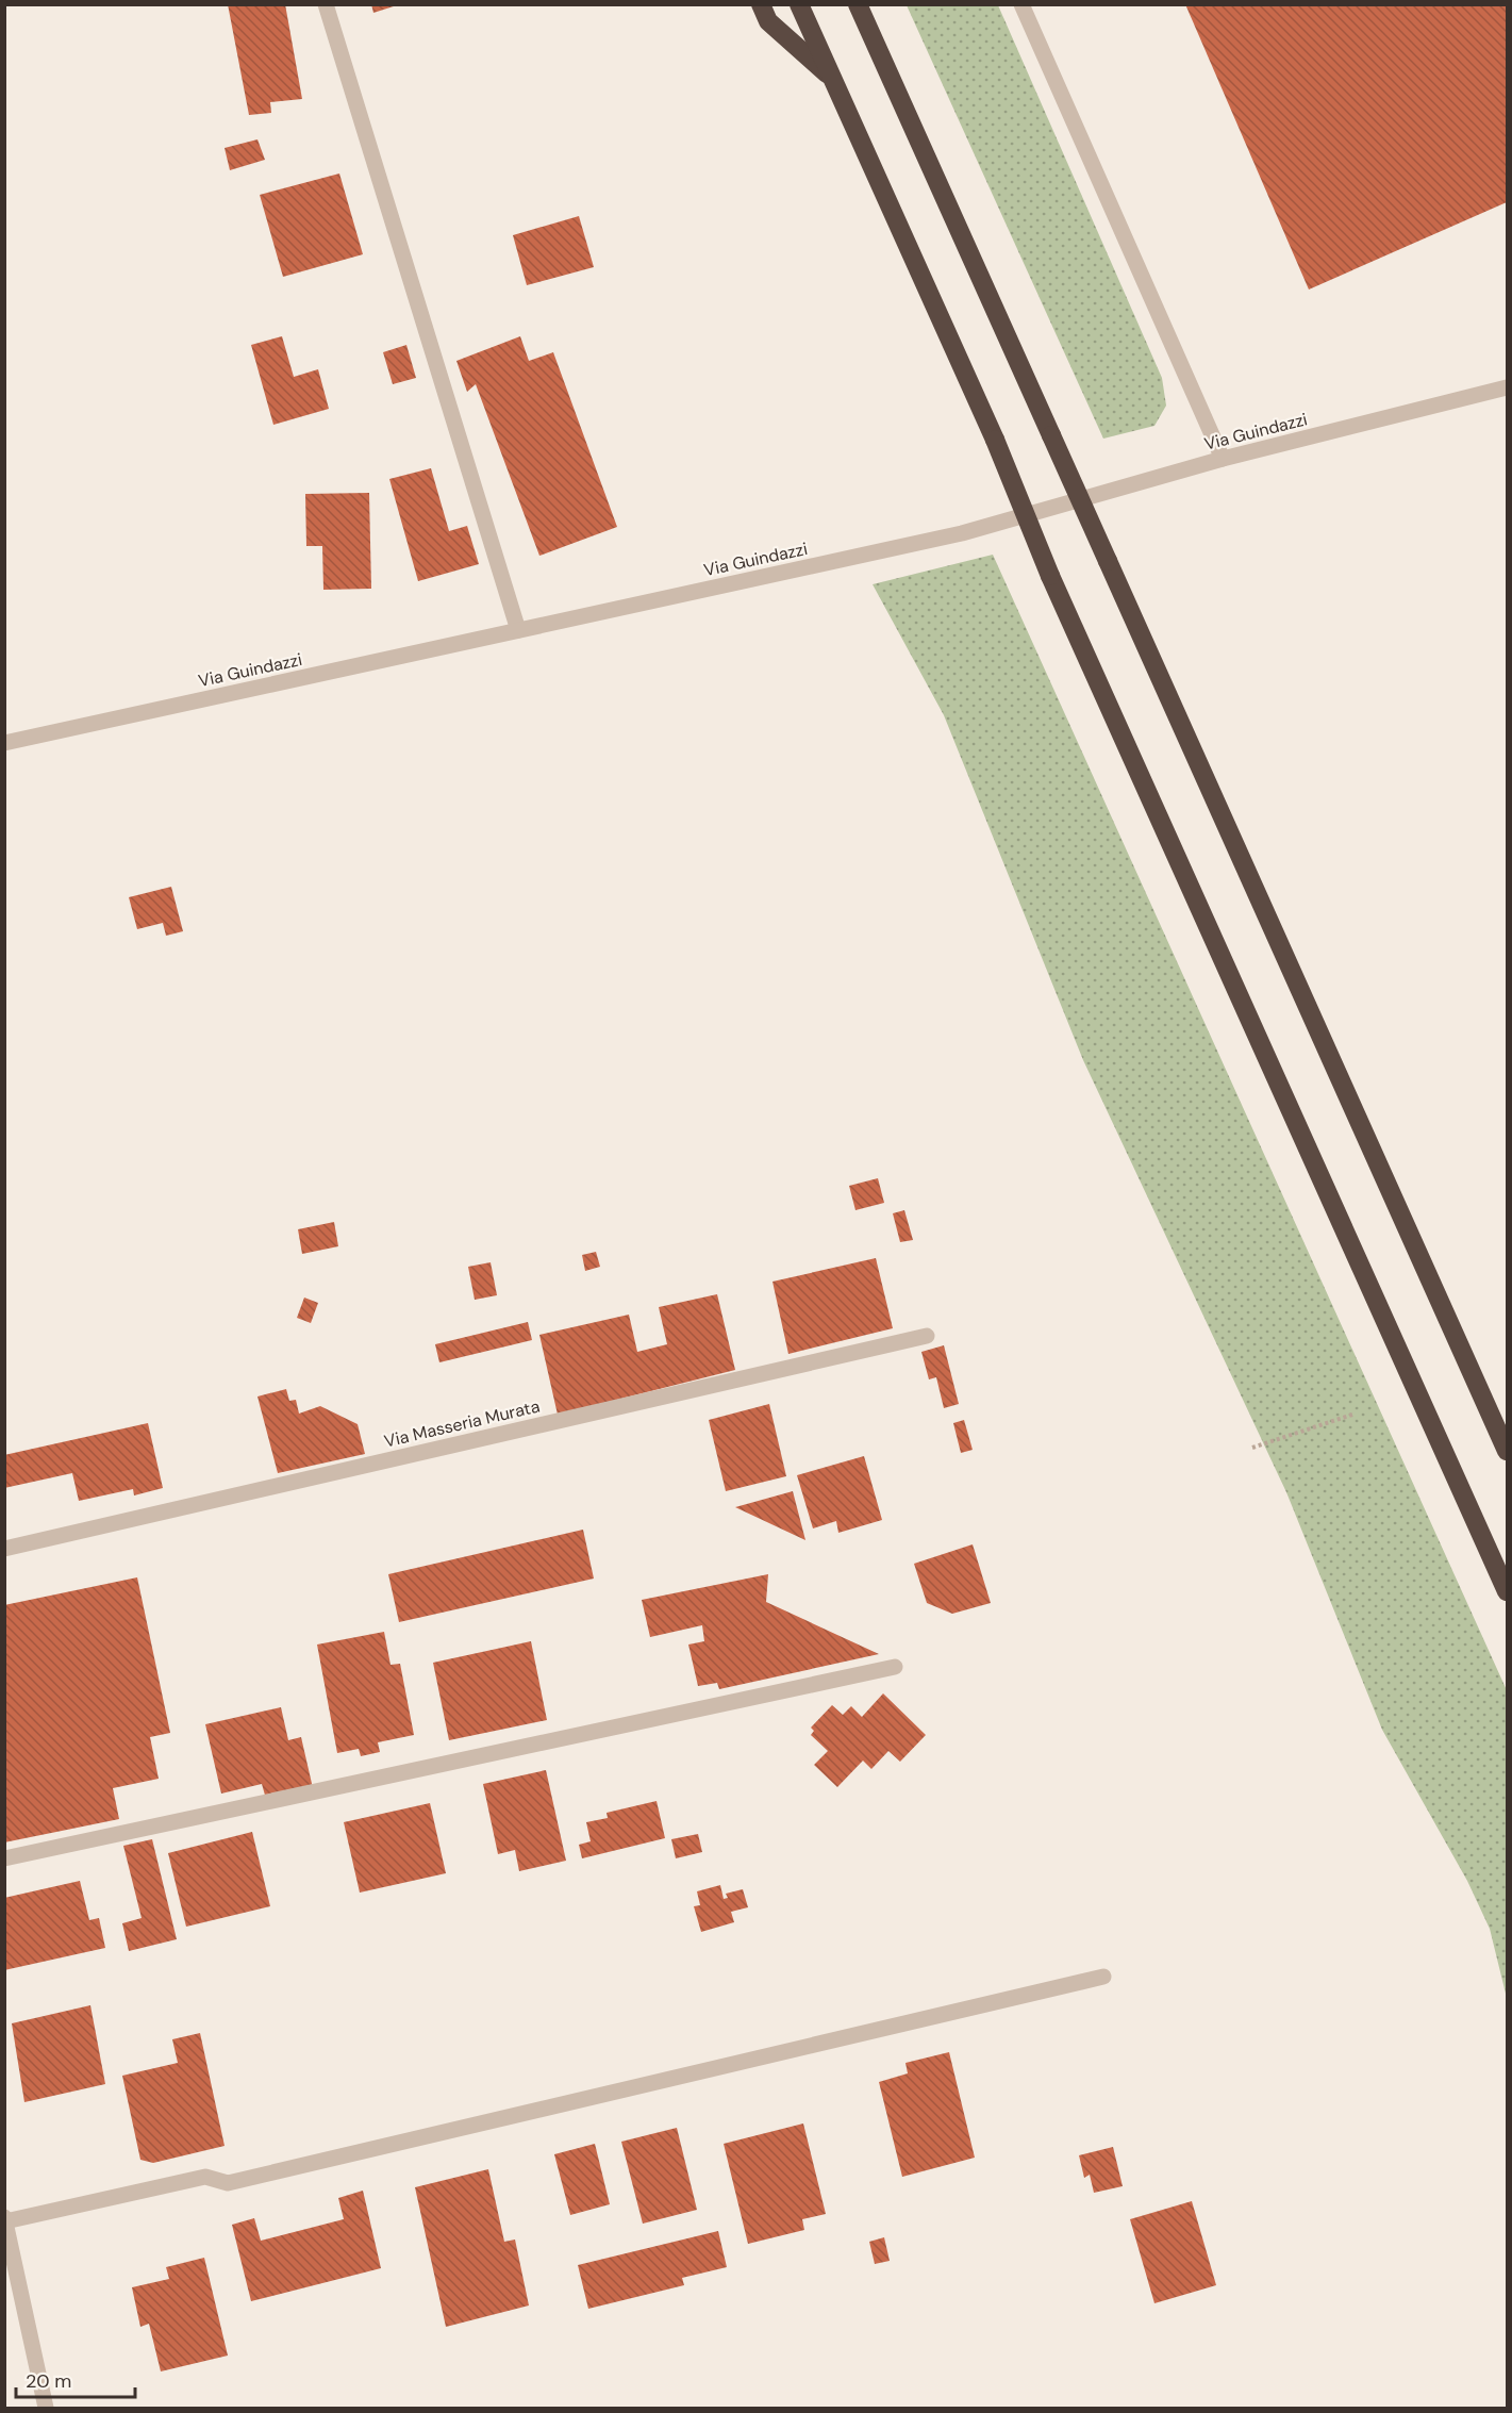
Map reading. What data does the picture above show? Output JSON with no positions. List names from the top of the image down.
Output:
{
  "streets": {
    "street": ["Via Guindazzi", "Via Masseria Murata"]
  },
  "scale_bar": "20 m"
}
